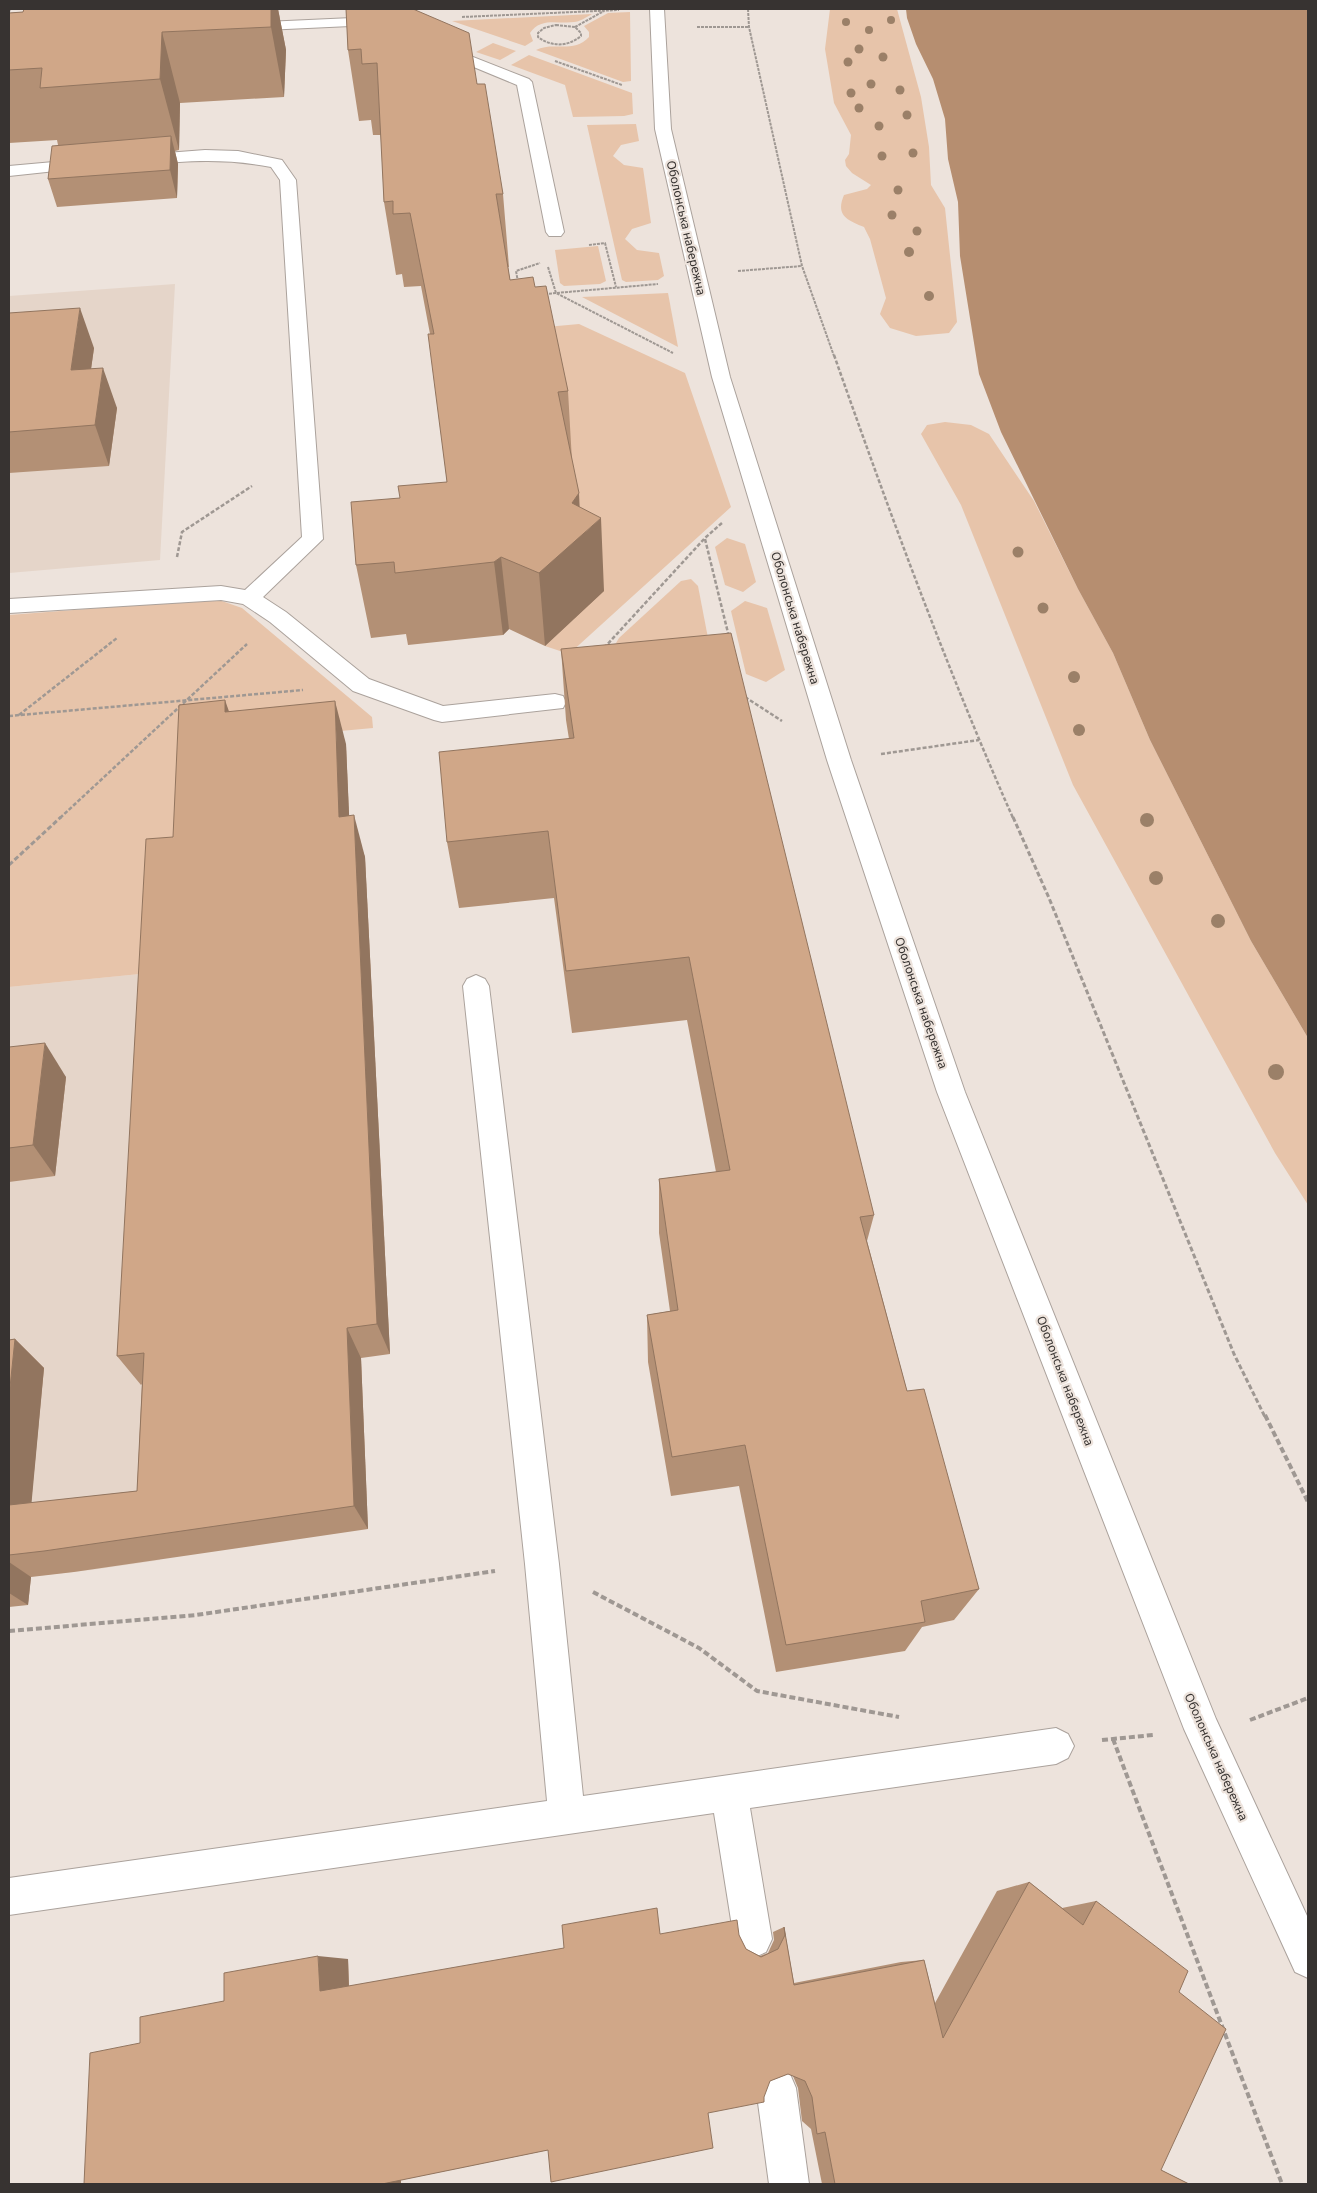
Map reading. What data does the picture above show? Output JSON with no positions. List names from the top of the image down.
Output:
{
  "streets": {
    "street": ["Оболонська набережна"]
  }
}
